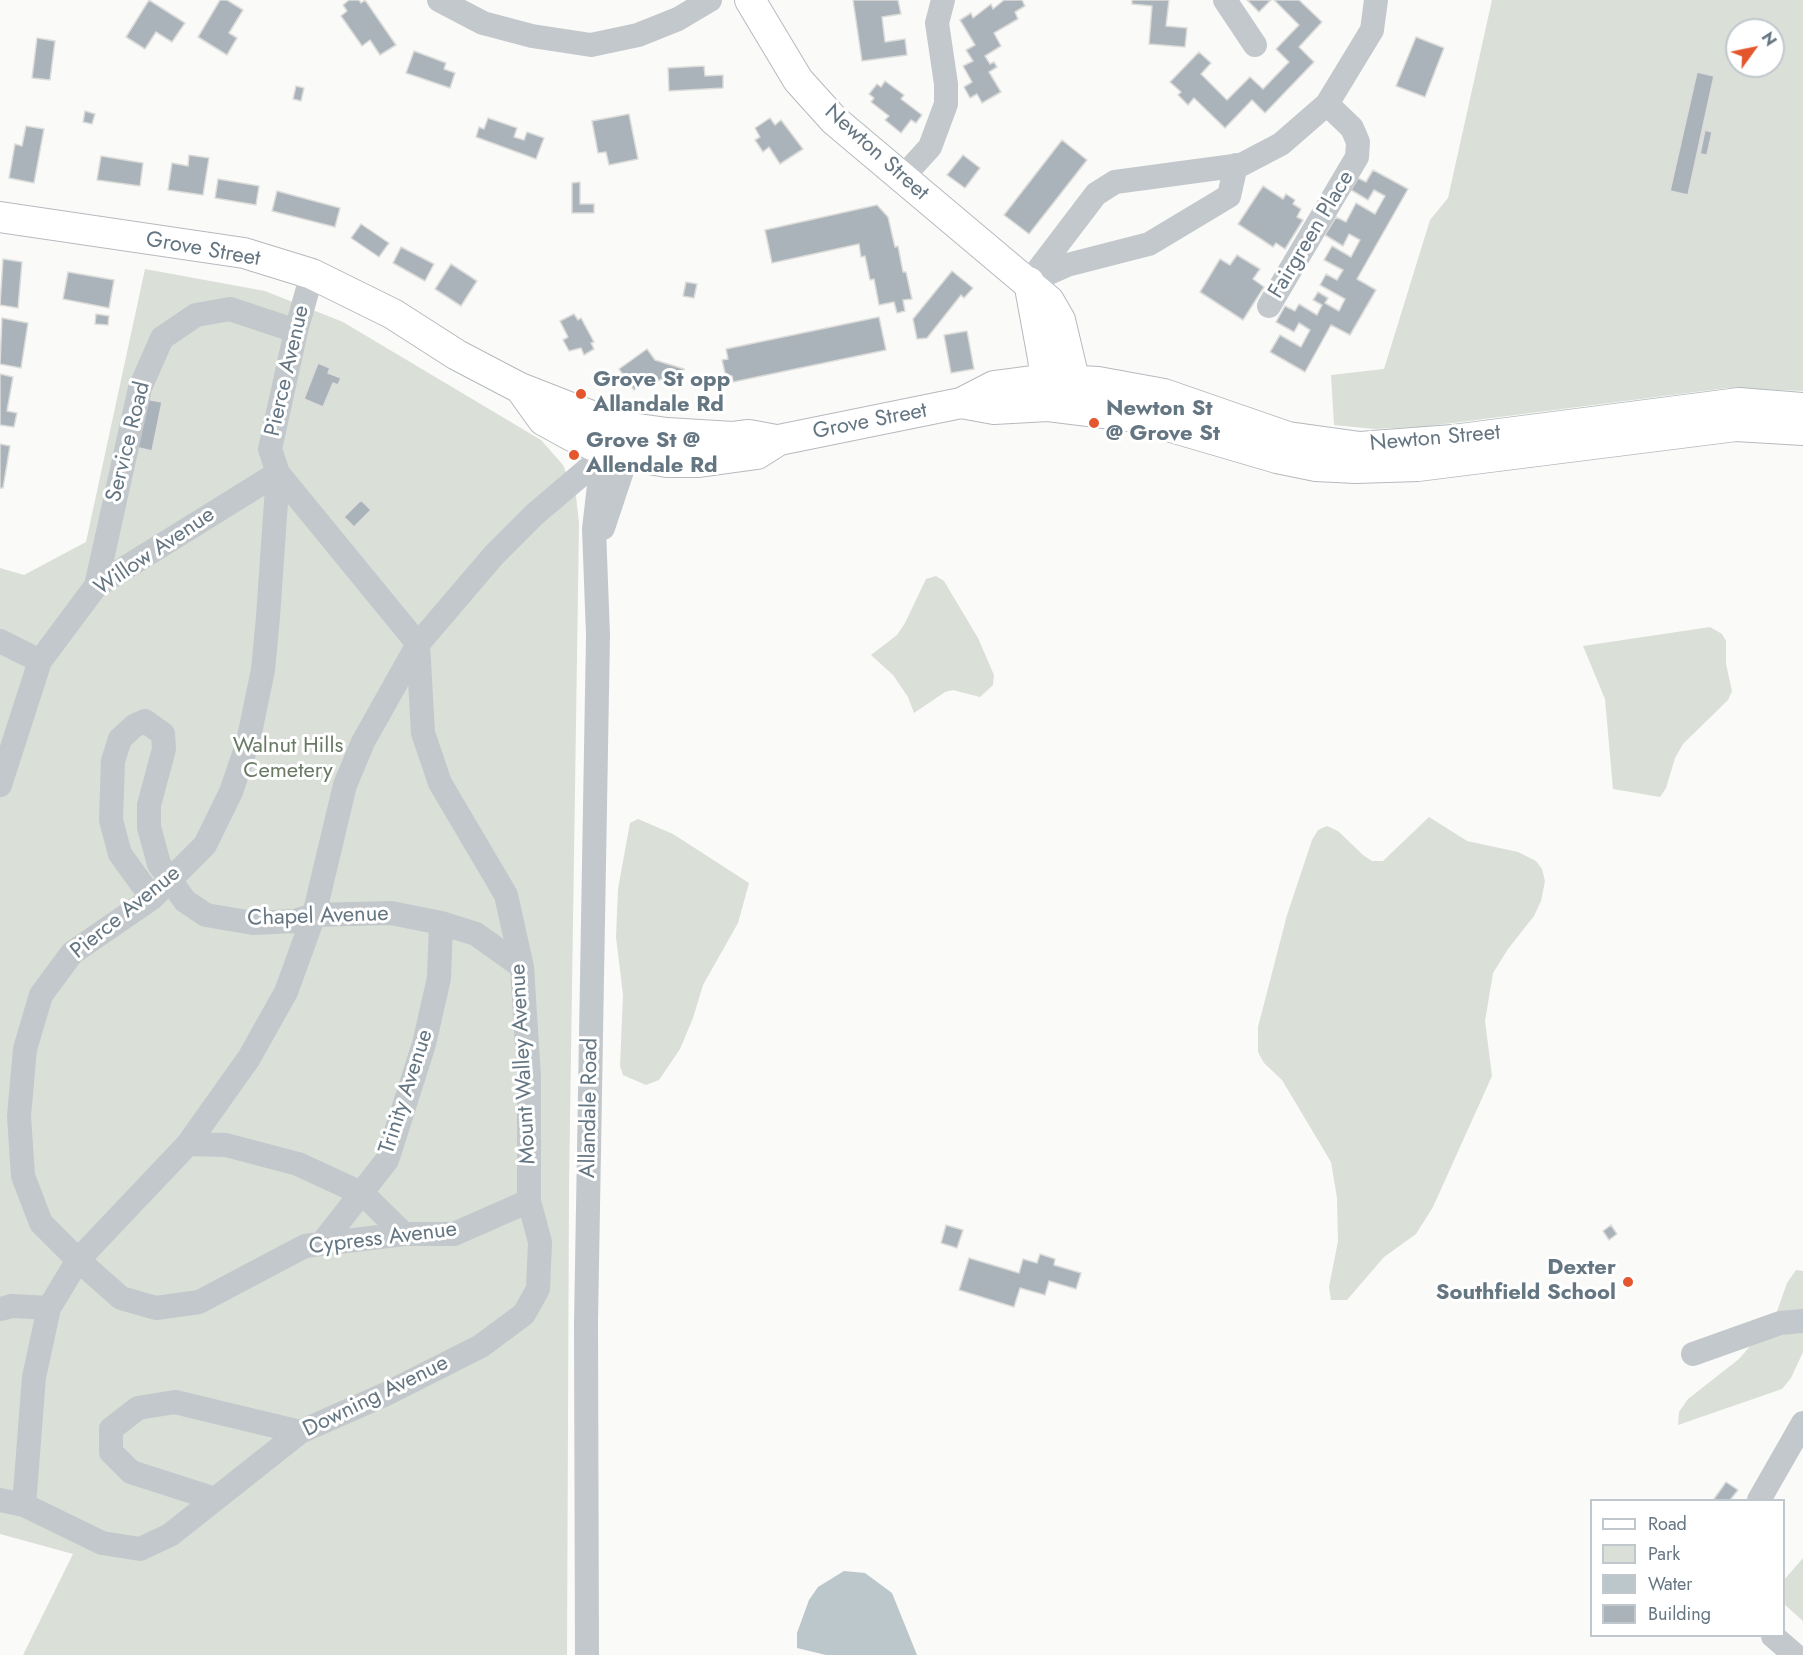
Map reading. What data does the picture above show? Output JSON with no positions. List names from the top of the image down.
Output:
{
  "streets": {
    "main road": ["Newton Street", "Grove Street"],
    "street": [
      "Fairgreen Place",
      "Pierce Avenue",
      "Service Road",
      "Willow Avenue",
      "Chapel Avenue",
      "Mount Walley Avenue",
      "Trinity Avenue",
      "Allandale Road",
      "Cypress Avenue",
      "Downing Avenue"
    ]
  },
  "crossings": [
    ["Newton Street", "Grove Street"],
    ["Grove Street", "Pierce Avenue"],
    ["Grove Street", "Allandale Road"],
    ["Pierce Avenue", "Service Road"],
    ["Pierce Avenue", "Willow Avenue"],
    ["Pierce Avenue", "Chapel Avenue"],
    ["Pierce Avenue", "Cypress Avenue"],
    ["Service Road", "Willow Avenue"],
    ["Chapel Avenue", "Mount Walley Avenue"],
    ["Chapel Avenue", "Trinity Avenue"],
    ["Mount Walley Avenue", "Cypress Avenue"],
    ["Mount Walley Avenue", "Downing Avenue"],
    ["Trinity Avenue", "Cypress Avenue"],
    ["Cypress Avenue", "Downing Avenue"]
  ],
  "parks": ["Walnut Hills Cemetery"],
  "places": [
    "Grove St opp Allandale Rd",
    "Newton St @ Grove St",
    "Grove St @ Allendale Rd",
    "Dexter Southfield School"
  ],
  "legend": [
    "Road",
    "Park",
    "Water",
    "Building"
  ],
  "north": "top right"
}
